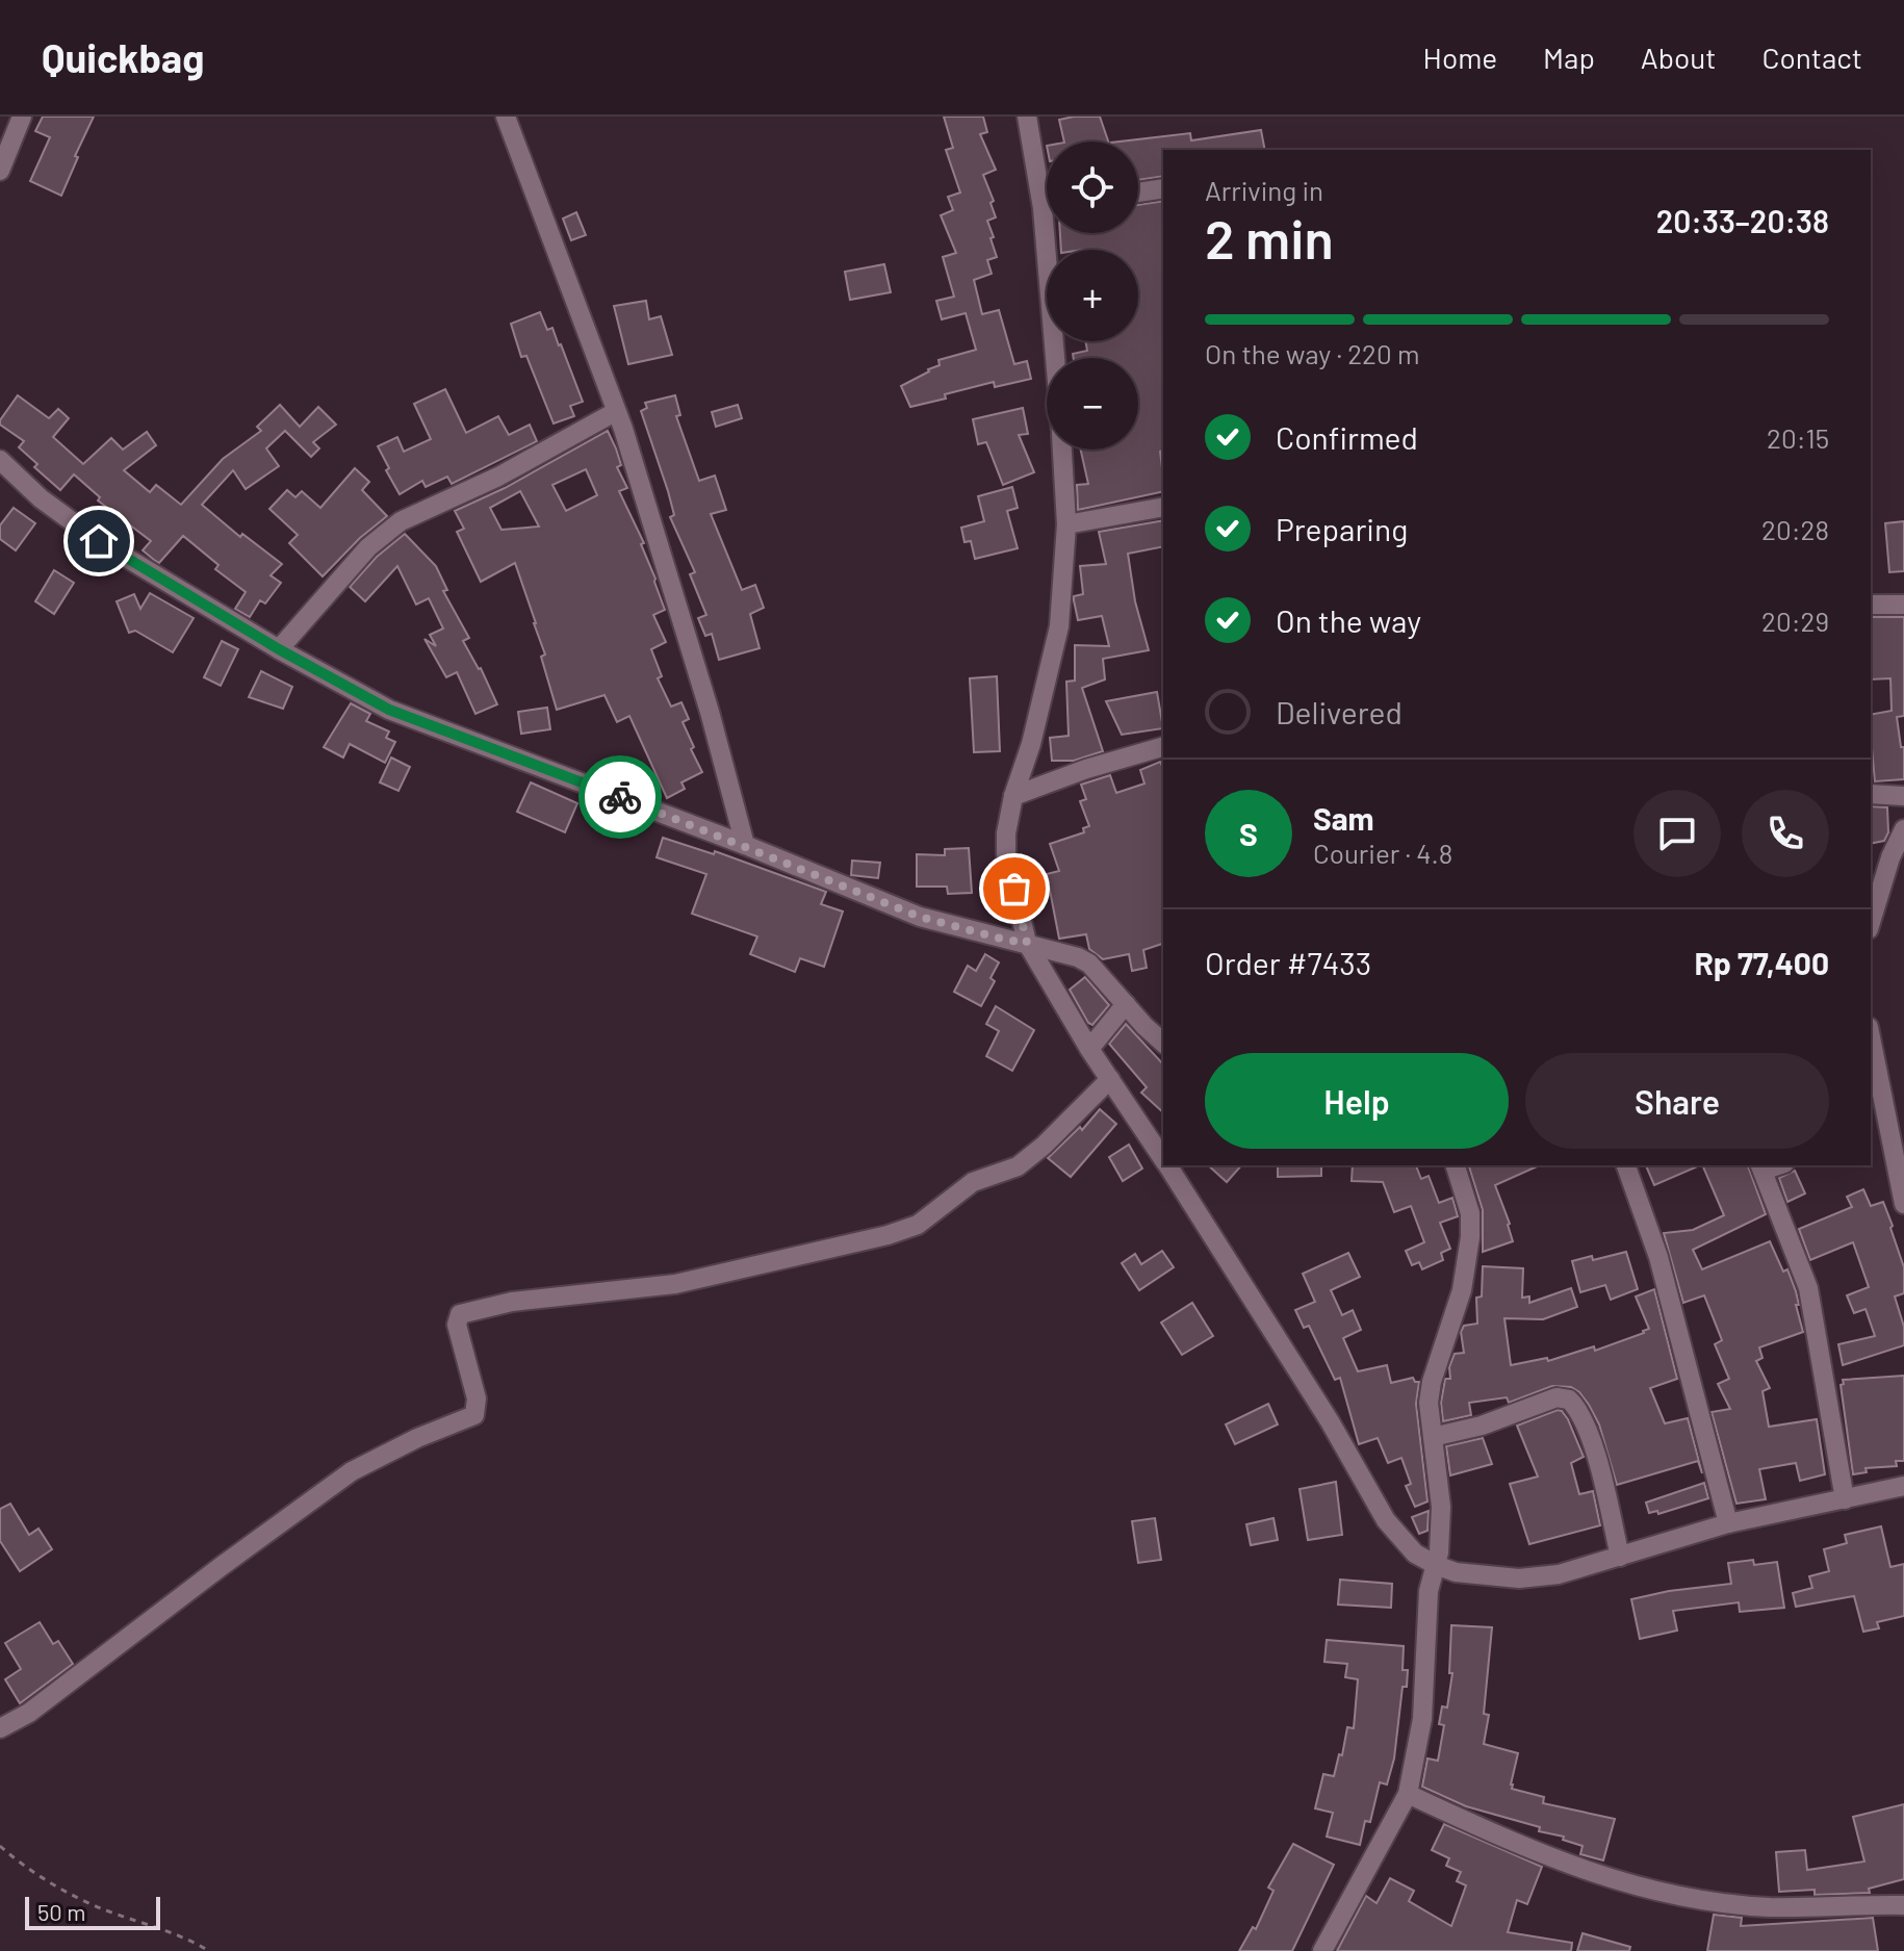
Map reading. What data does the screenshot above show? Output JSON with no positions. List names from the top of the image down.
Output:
{
  "scale_bar": "50 m",
  "page": {
    "header": "Quickbag",
    "nav": [
      "Home",
      "Map",
      "About",
      "Contact"
    ],
    "map_buttons": ["+", "−"],
    "heading": ["2 min", "Arriving in", "20:33–20:38"],
    "panel": [
      "Sam",
      "Courier · 4.8",
      "Order #7433",
      "Rp 77,400"
    ],
    "bar": "On the way · 220 m",
    "list": [
      ["Confirmed", "20:15"],
      ["Preparing", "20:28"],
      ["On the way", "20:29"],
      "Delivered"
    ],
    "round": "S",
    "buttons": ["Help", "Share"],
    "scale": "50 m"
  }
}
